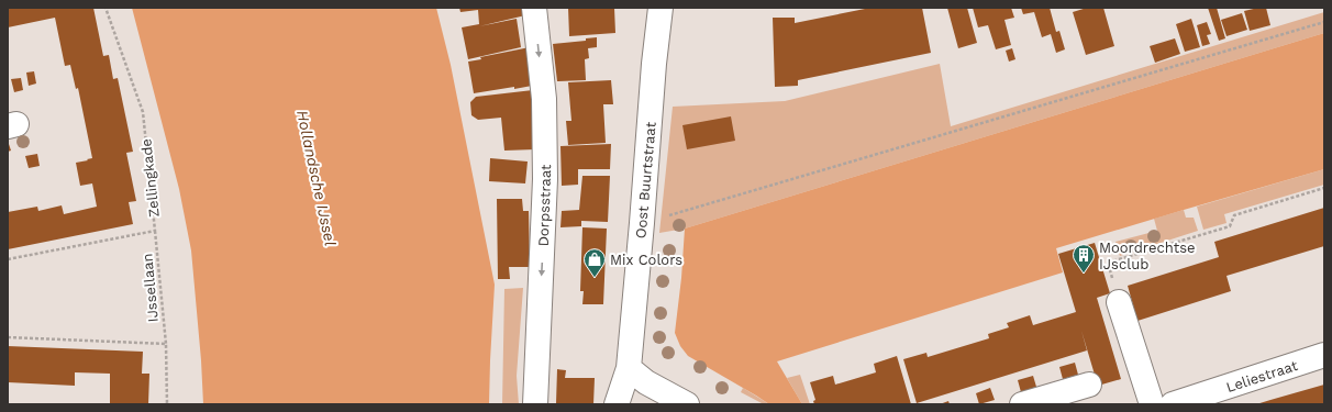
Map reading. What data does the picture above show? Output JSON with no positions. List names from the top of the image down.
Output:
{
  "streets": {
    "street": ["Oost Buurtstraat", "Dorpsstraat", "Leliestraat"],
    "path": ["Zellingkade", "IJssellaan"]
  },
  "crossings": [
    ["Zellingkade", "IJssellaan"]
  ],
  "one_way": ["Dorpsstraat"],
  "water": ["Hollandsche IJssel"],
  "places": {
    "building": ["Moordrechtse IJsclub"],
    "shop": ["Mix Colors"]
  }
}
